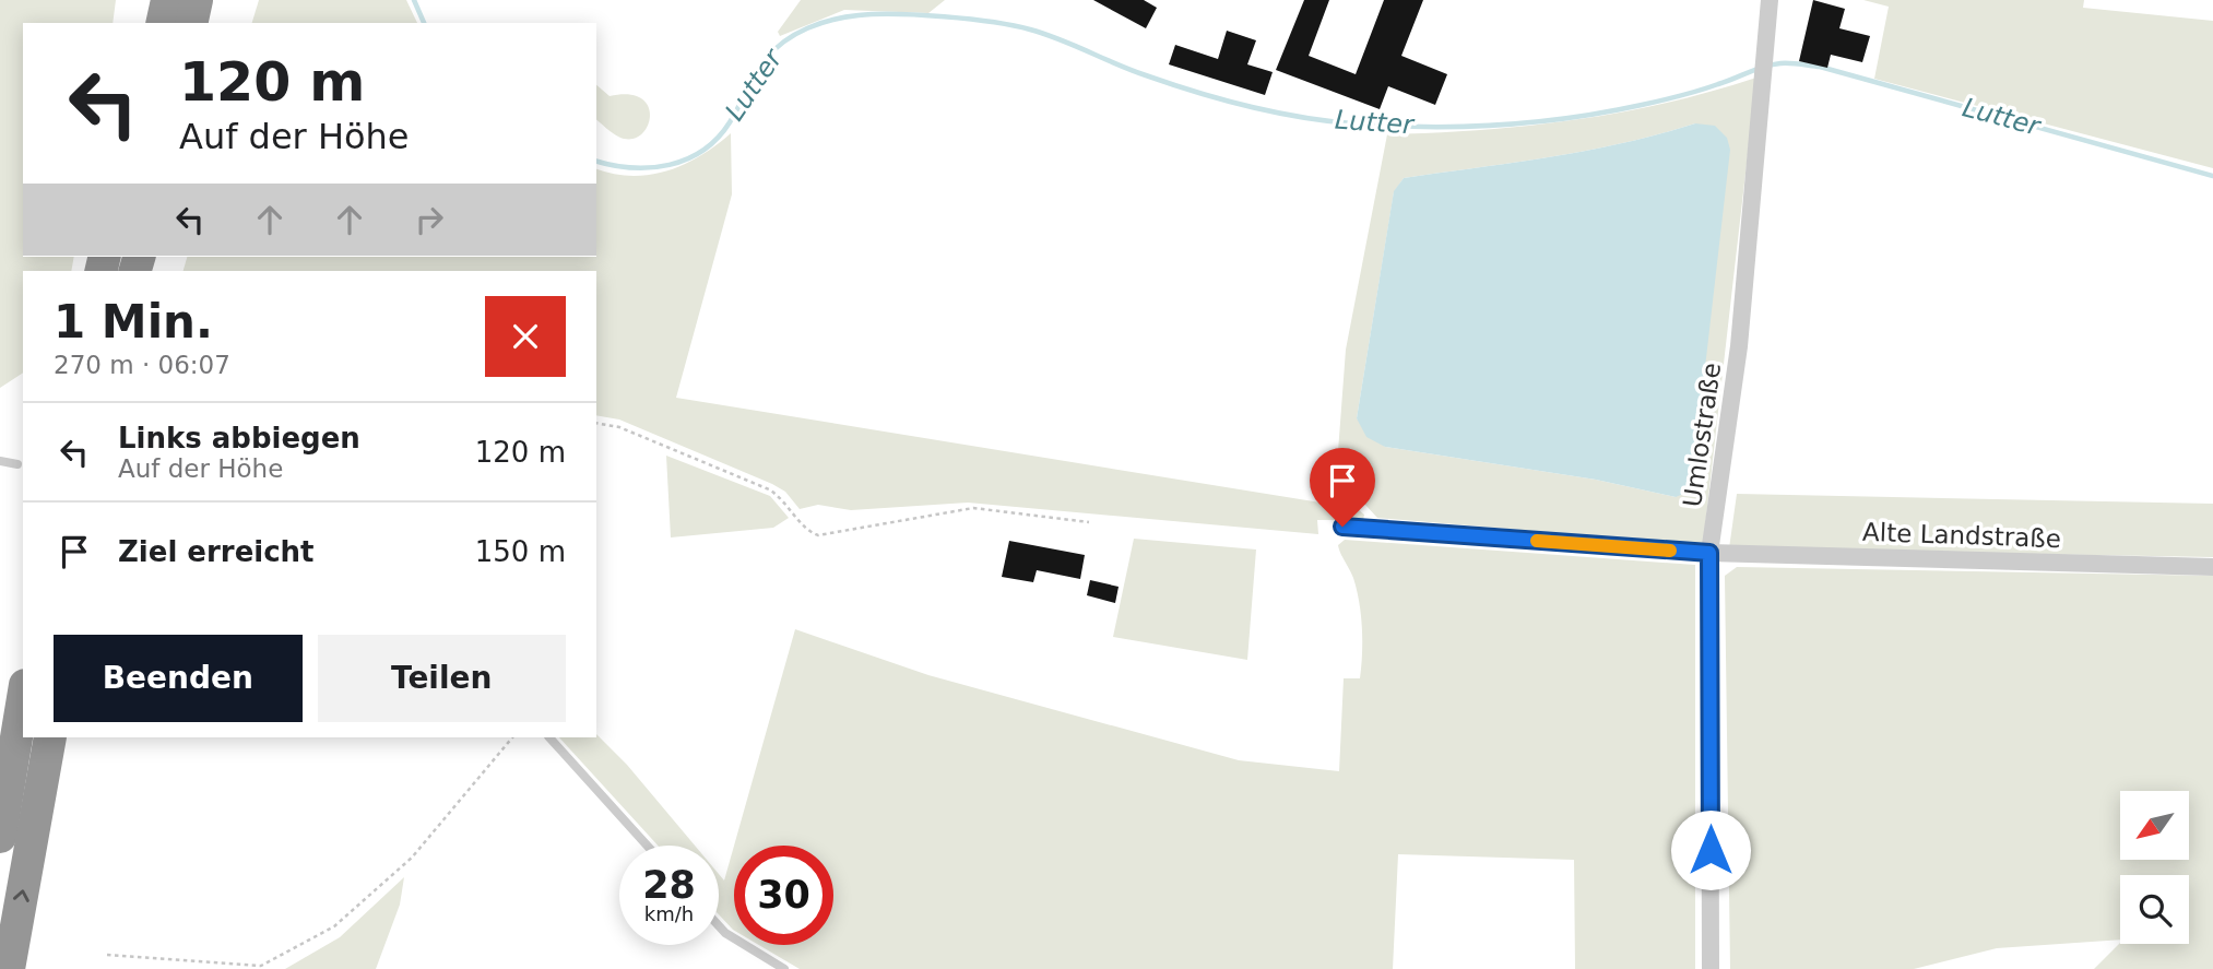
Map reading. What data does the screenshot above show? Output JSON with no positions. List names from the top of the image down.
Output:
{
  "streets": {
    "street": ["Umlostraße", "Alte Landstraße"]
  },
  "crossings": [
    ["Umlostraße", "Alte Landstraße"]
  ],
  "water": ["Lutter"],
  "north": "bottom left",
  "page": {
    "turn": ["120 m", "Auf der Höhe"],
    "heading": ["1 Min.", "270 m · 06:07"],
    "list": [
      {
        "name": "Links abbiegen",
        "note": "Auf der Höhe",
        "value": "120 m"
      },
      {
        "name": "Ziel erreicht",
        "value": "150 m"
      }
    ],
    "buttons": ["Beenden", "Teilen"],
    "speed": "28 km/h",
    "limit": "30"
  }
}
